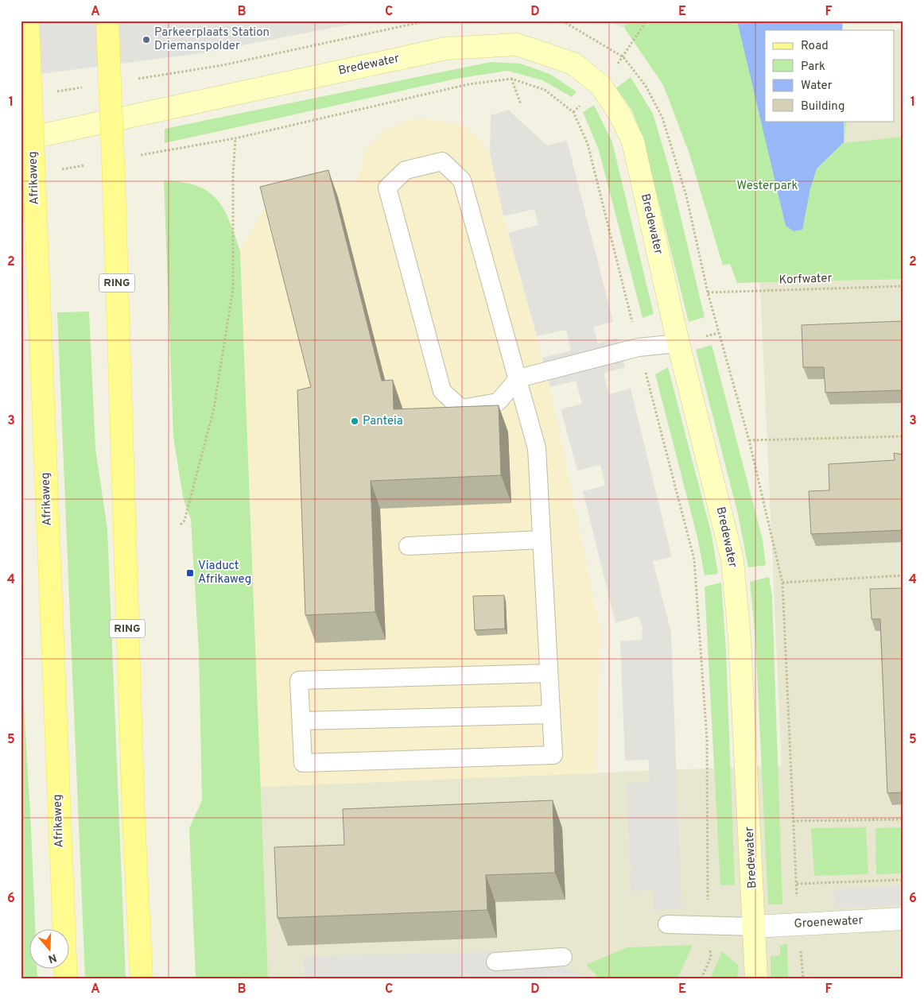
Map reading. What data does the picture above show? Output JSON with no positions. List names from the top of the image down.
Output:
{
  "streets": {
    "main road": ["Afrikaweg", "RING"],
    "street": ["Bredewater", "Groenewater"],
    "path": ["Korfwater"]
  },
  "crossings": [
    ["Bredewater", "Groenewater"]
  ],
  "parks": ["Westerpark"],
  "places": {
    "other": ["Parkeerplaats Station Driemanspolder", "Panteia"],
    "transit": ["Viaduct Afrikaweg"]
  },
  "legend": [
    "Road",
    "Park",
    "Water",
    "Building"
  ],
  "north": "bottom",
  "grid": {
    "columns": [
      "A",
      "B",
      "C",
      "D",
      "E",
      "F"
    ],
    "rows": [
      "1",
      "2",
      "3",
      "4",
      "5",
      "6"
    ]
  }
}
